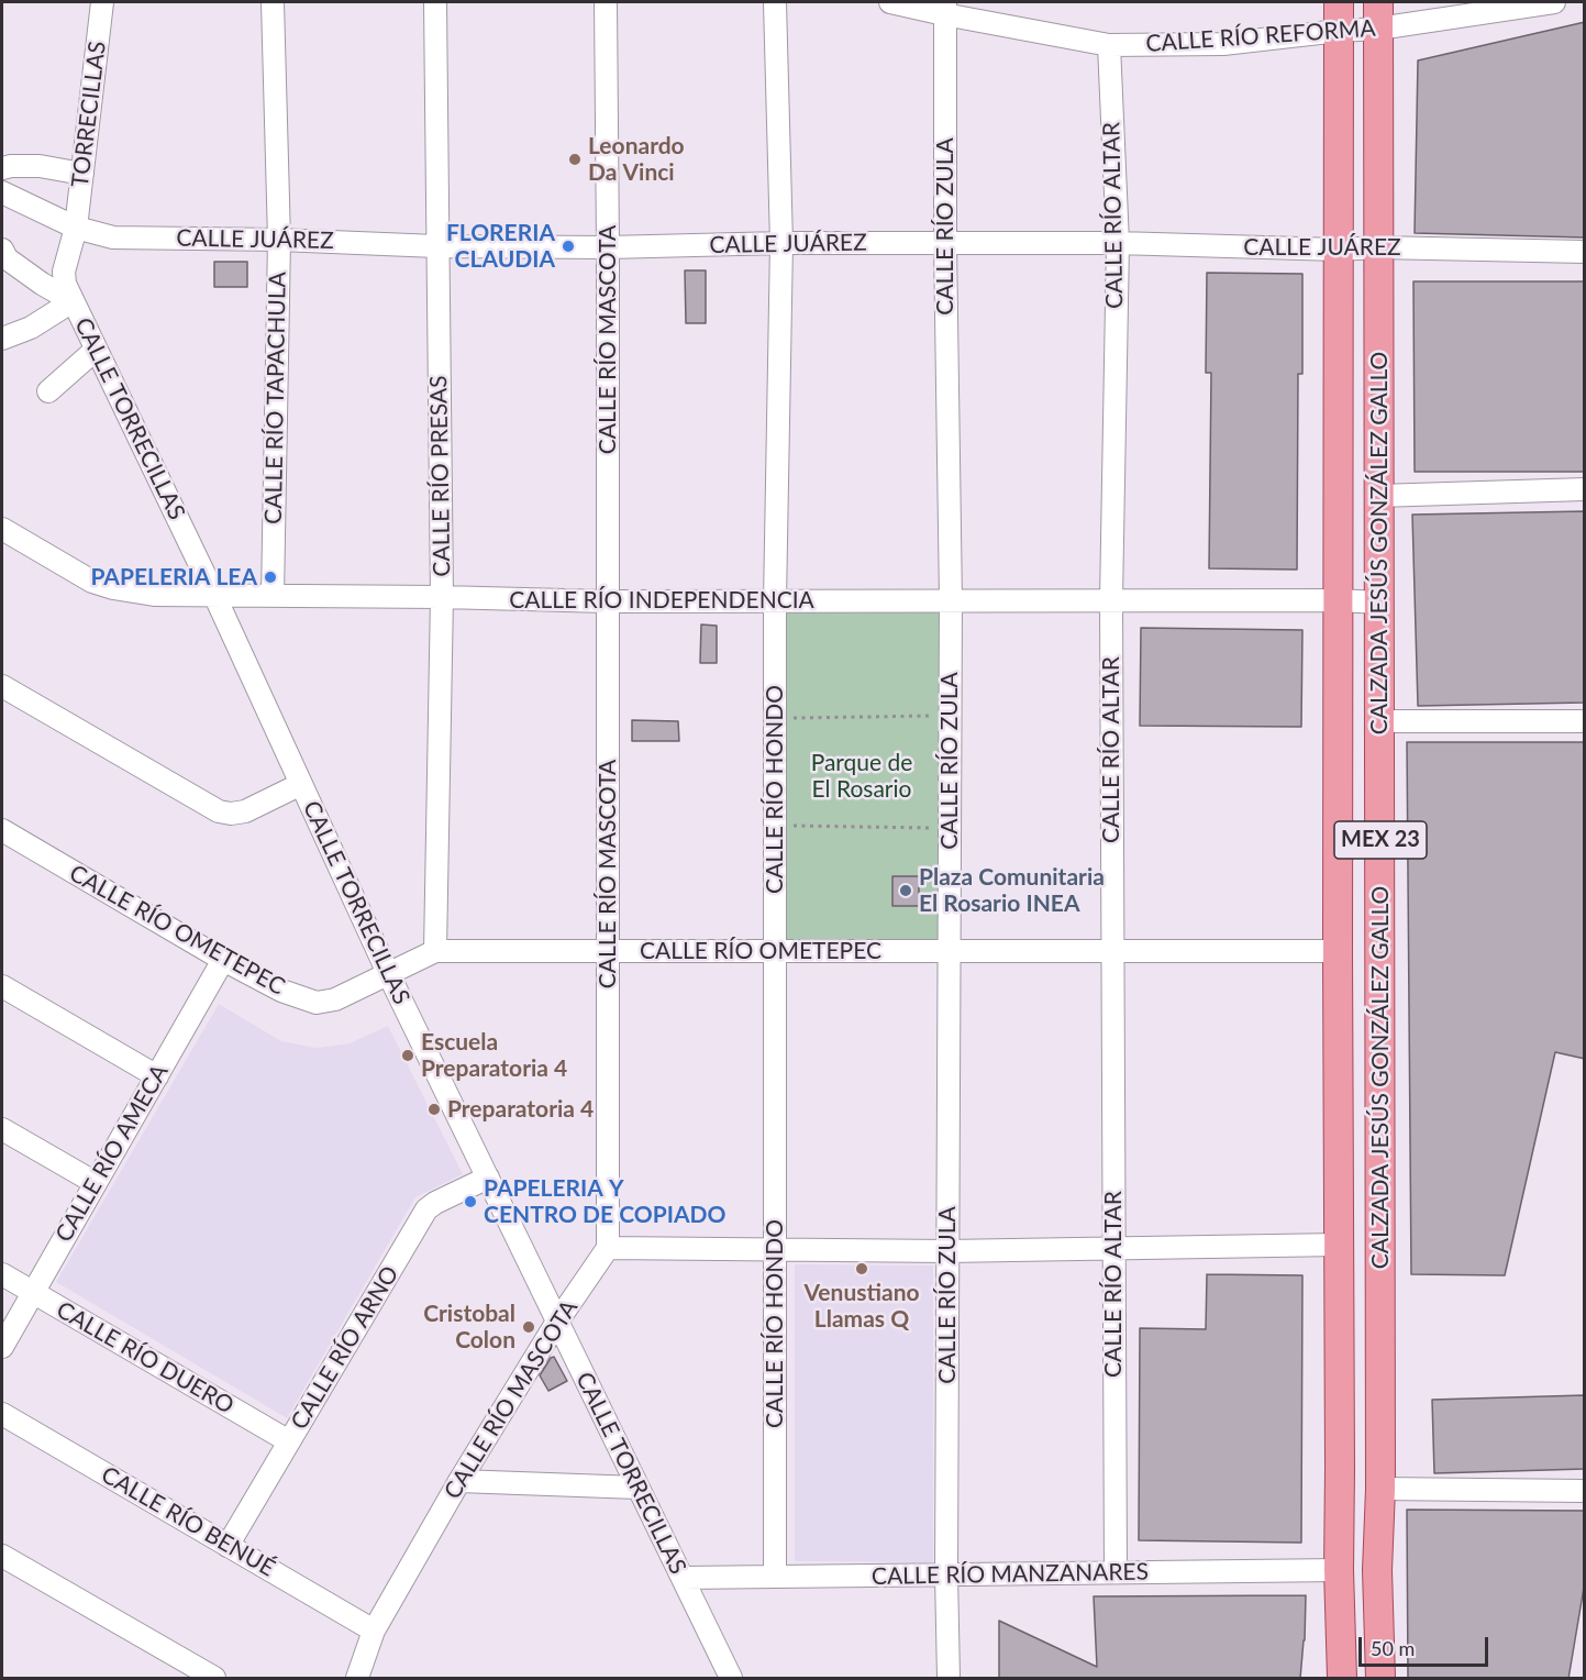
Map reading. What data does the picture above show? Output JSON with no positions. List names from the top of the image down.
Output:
{
  "streets": {
    "main road": ["CALZADA JESÚS GONZÁLEZ GALLO", "MEX 23"],
    "street": [
      "CALLE RÍO REFORMA",
      "TORRECILLAS",
      "CALLE RÍO ALTAR",
      "CALLE RÍO ZULA",
      "CALLE JUÁREZ",
      "CALLE RÍO MASCOTA",
      "CALLE RÍO TAPACHULA",
      "CALLE TORRECILLAS",
      "CALLE RÍO PRESAS",
      "CALLE RÍO INDEPENDENCIA",
      "CALLE RÍO HONDO",
      "CALLE RÍO OMETEPEC",
      "CALLE RÍO AMECA",
      "CALLE RÍO ARNO",
      "CALLE RÍO DUERO",
      "CALLE RÍO BENUÉ",
      "CALLE RÍO MANZANARES"
    ]
  },
  "crossings": [
    ["CALLE RÍO REFORMA", "CALLE RÍO ALTAR"],
    ["CALLE RÍO REFORMA", "CALLE RÍO ZULA"],
    ["CALLE RÍO REFORMA", "CALZADA JESÚS GONZÁLEZ GALLO"],
    ["TORRECILLAS", "CALLE JUÁREZ"],
    ["TORRECILLAS", "CALLE TORRECILLAS"],
    ["CALLE RÍO ALTAR", "CALLE JUÁREZ"],
    ["CALLE RÍO ALTAR", "CALLE RÍO INDEPENDENCIA"],
    ["CALLE RÍO ALTAR", "CALLE RÍO OMETEPEC"],
    ["CALLE RÍO ALTAR", "CALLE RÍO MANZANARES"],
    ["CALLE RÍO ZULA", "CALLE JUÁREZ"],
    ["CALLE RÍO ZULA", "CALLE RÍO INDEPENDENCIA"],
    ["CALLE RÍO ZULA", "CALLE RÍO OMETEPEC"],
    ["CALLE RÍO ZULA", "CALLE RÍO MANZANARES"],
    ["CALLE JUÁREZ", "CALLE RÍO MASCOTA"],
    ["CALLE JUÁREZ", "CALLE RÍO TAPACHULA"],
    ["CALLE JUÁREZ", "CALLE TORRECILLAS"],
    ["CALLE JUÁREZ", "CALLE RÍO PRESAS"],
    ["CALLE JUÁREZ", "CALZADA JESÚS GONZÁLEZ GALLO"],
    ["CALLE JUÁREZ", "CALLE RÍO HONDO"],
    ["CALLE RÍO MASCOTA", "CALLE TORRECILLAS"],
    ["CALLE RÍO MASCOTA", "CALLE RÍO INDEPENDENCIA"],
    ["CALLE RÍO MASCOTA", "CALLE RÍO OMETEPEC"],
    ["CALLE RÍO MASCOTA", "CALLE RÍO BENUÉ"],
    ["CALLE RÍO TAPACHULA", "CALLE RÍO INDEPENDENCIA"],
    ["CALLE TORRECILLAS", "CALLE RÍO INDEPENDENCIA"],
    ["CALLE TORRECILLAS", "CALLE RÍO OMETEPEC"],
    ["CALLE TORRECILLAS", "CALLE RÍO ARNO"],
    ["CALLE TORRECILLAS", "CALLE RÍO MANZANARES"],
    ["CALLE RÍO PRESAS", "CALLE RÍO INDEPENDENCIA"],
    ["CALLE RÍO PRESAS", "CALLE RÍO OMETEPEC"],
    ["CALZADA JESÚS GONZÁLEZ GALLO", "CALLE RÍO INDEPENDENCIA"],
    ["CALZADA JESÚS GONZÁLEZ GALLO", "CALLE RÍO OMETEPEC"],
    ["CALZADA JESÚS GONZÁLEZ GALLO", "CALLE RÍO MANZANARES"],
    ["CALLE RÍO INDEPENDENCIA", "CALLE RÍO HONDO"],
    ["CALLE RÍO HONDO", "CALLE RÍO OMETEPEC"],
    ["CALLE RÍO HONDO", "CALLE RÍO MANZANARES"],
    ["CALLE RÍO OMETEPEC", "CALLE RÍO AMECA"],
    ["CALLE RÍO AMECA", "CALLE RÍO DUERO"],
    ["CALLE RÍO ARNO", "CALLE RÍO DUERO"],
    ["CALLE RÍO ARNO", "CALLE RÍO BENUÉ"]
  ],
  "parks": ["Parque de El Rosario"],
  "places": [
    "Leonardo Da Vinci",
    "FLORERIA CLAUDIA",
    "PAPELERIA LEA",
    "Plaza Comunitaria El Rosario INEA",
    "Escuela Preparatoria 4",
    "Preparatoria 4",
    "PAPELERIA Y CENTRO DE COPIADO",
    "Venustiano Llamas Q",
    "Cristobal Colon"
  ],
  "scale_bar": "50 m"
}
